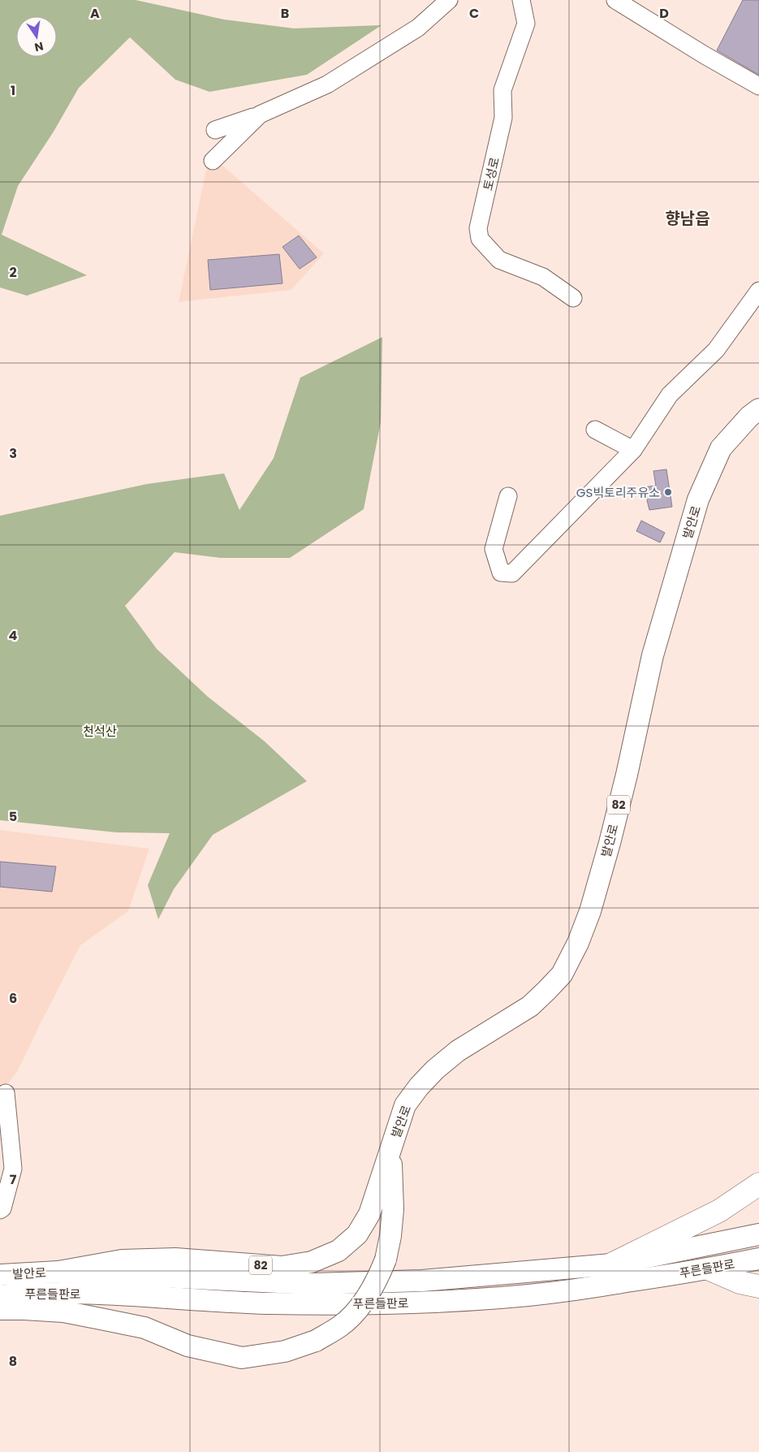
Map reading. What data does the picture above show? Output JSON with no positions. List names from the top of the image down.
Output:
{
  "streets": {
    "main road": ["발안로", "82", "푸른들판로"],
    "street": ["토성로"]
  },
  "crossings": [
    ["발안로", "82"],
    ["발안로", "푸른들판로"],
    ["82", "푸른들판로"]
  ],
  "districts": ["향남읍"],
  "parks": ["천석산"],
  "places": ["GS빅토리주유소"],
  "north": "bottom",
  "grid": {
    "columns": [
      "A",
      "B",
      "C",
      "D"
    ],
    "rows": [
      "1",
      "2",
      "3",
      "4",
      "5",
      "6",
      "7",
      "8"
    ]
  }
}
